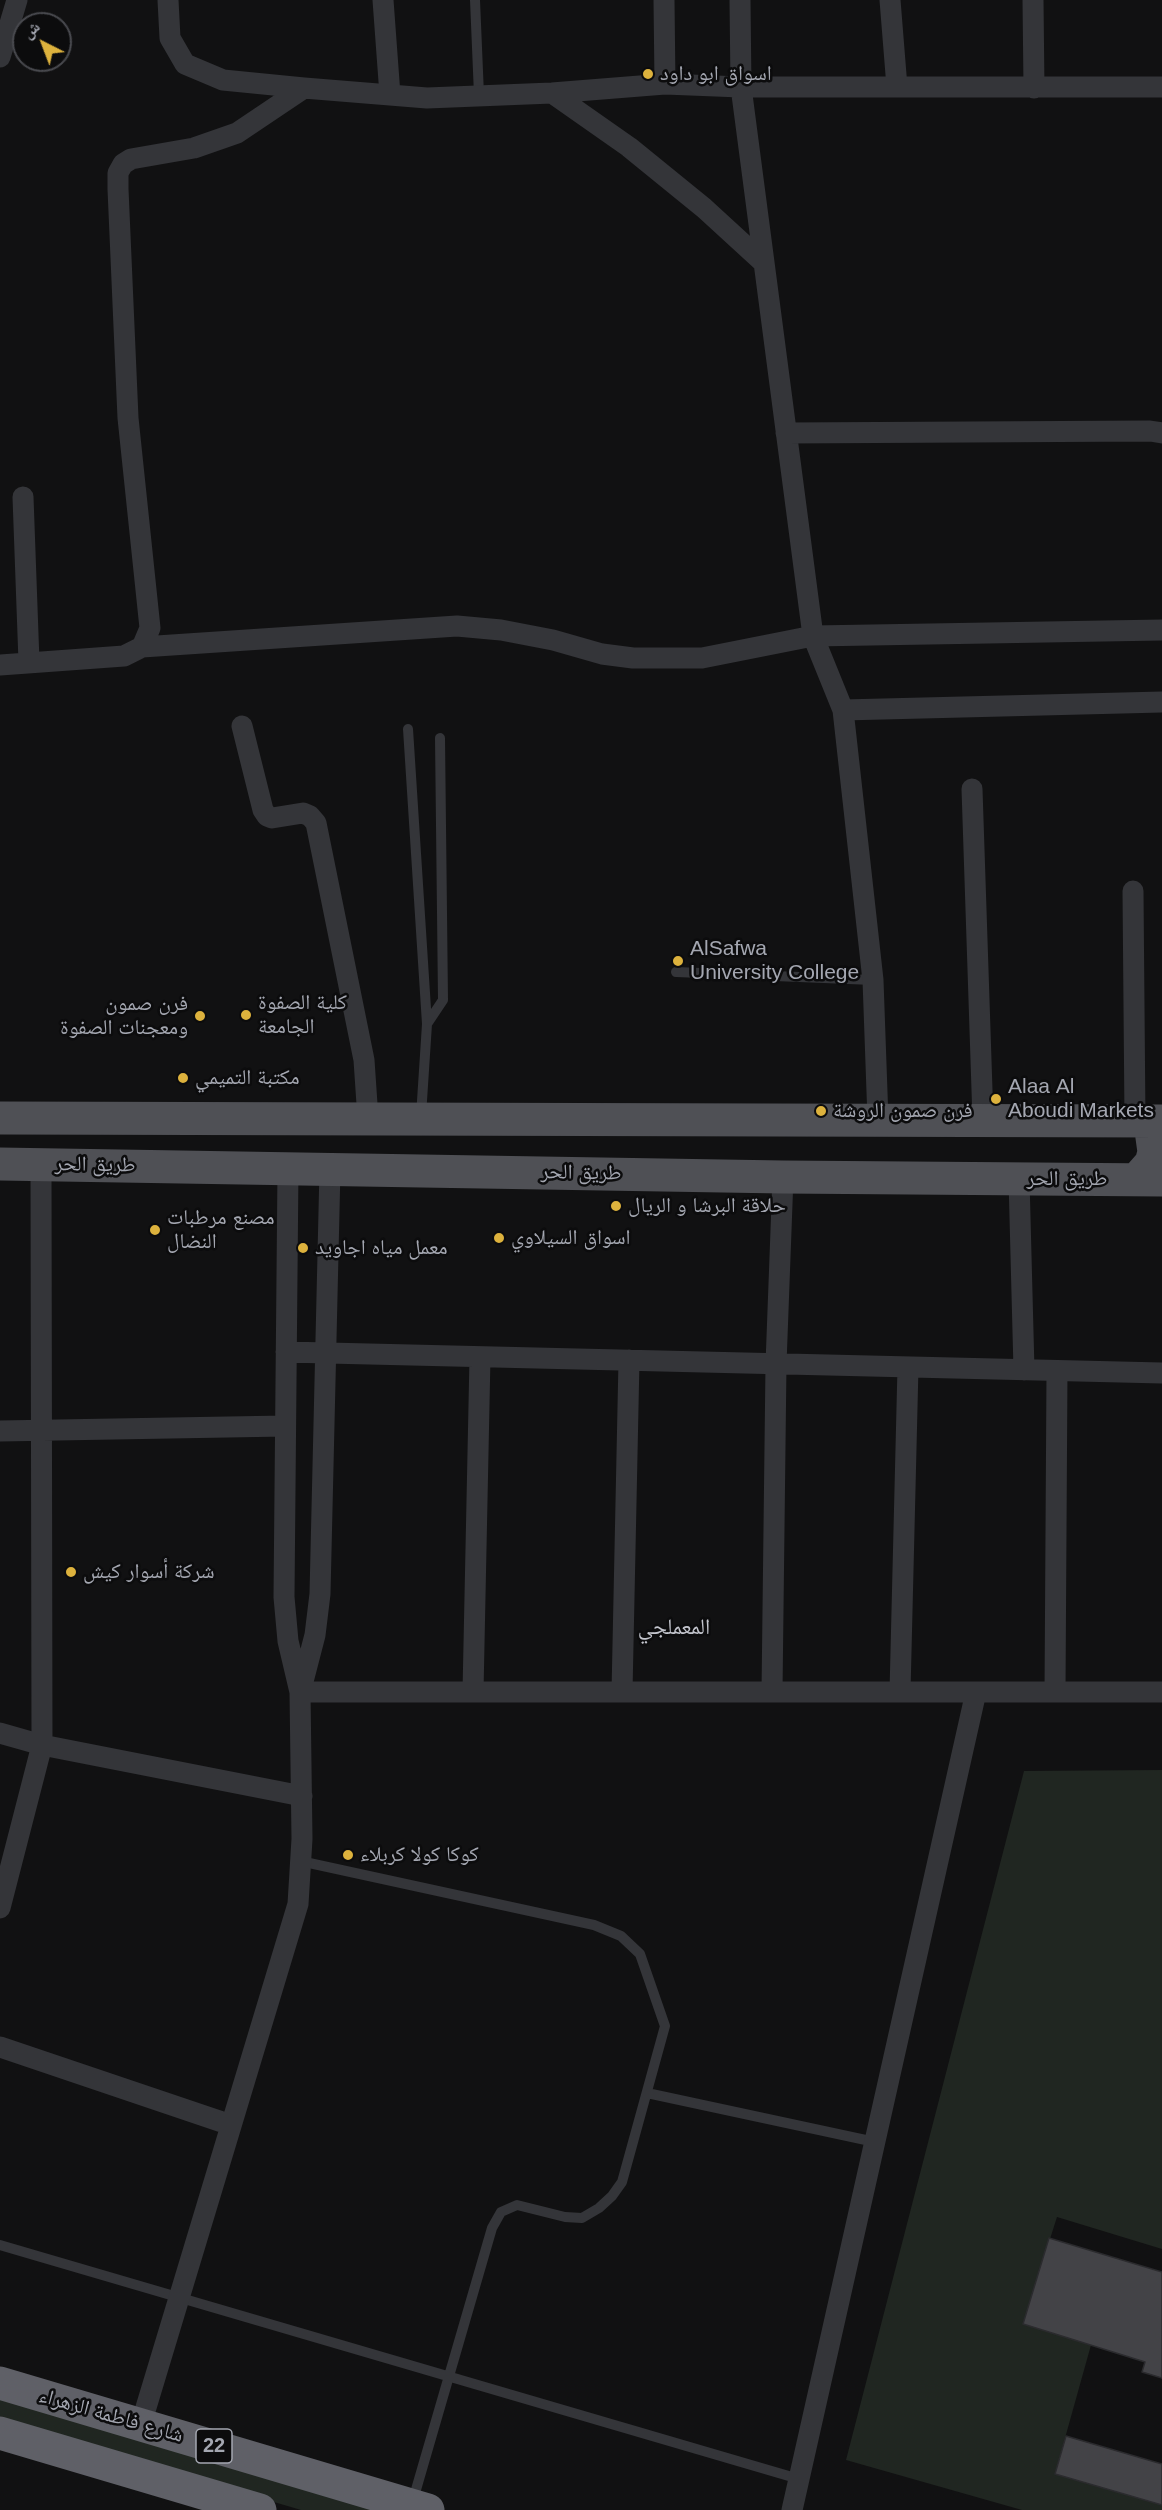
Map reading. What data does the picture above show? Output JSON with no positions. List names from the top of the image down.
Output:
{
  "streets": {
    "highway": ["شارع فاطمة الزهراء", "22"],
    "main road": ["طريق الحر"]
  },
  "districts": ["المعملجي"],
  "places": [
    "اسواق ابو داود",
    "AlSafwa University College",
    "كلية الصفوة الجامعة",
    "فرن صمون ومعجنات الصفوة",
    "مكتبة التميمي",
    "Alaa Al Aboudi Markets",
    "فرن صمون الروشة",
    "حلاقة البرشا و الريال",
    "مصنع مرطبات النضال",
    "اسواق السيلاوي",
    "معمل مياه اجاويد",
    "شركة أسوار كيش",
    "كوكا كولا كربلاء"
  ],
  "north": "top left"
}
